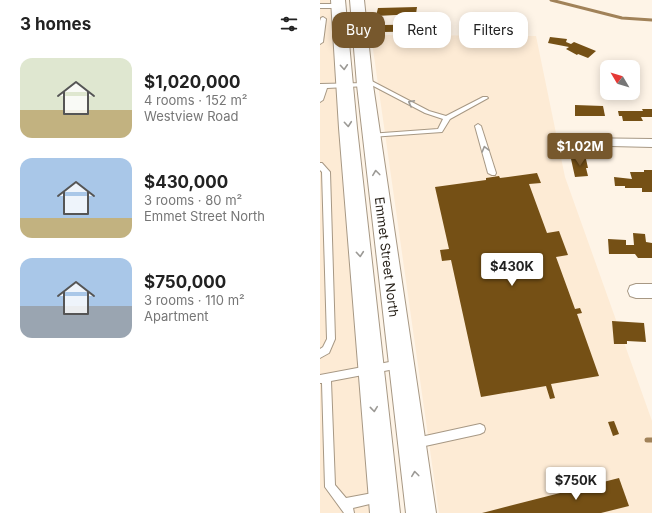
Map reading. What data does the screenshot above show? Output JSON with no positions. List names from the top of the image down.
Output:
{
  "streets": {
    "main road": ["Emmet Street North"]
  },
  "north": "top left",
  "page": {
    "heading": "3 homes",
    "chip": ["Buy", "Rent", "Filters"],
    "list": [
      {
        "name": "$1,020,000",
        "note": "4 rooms · 152 m² · Westview Road"
      },
      {
        "name": "$430,000",
        "note": "3 rooms · 80 m² · Emmet Street North"
      },
      {
        "name": "$750,000",
        "note": "3 rooms · 110 m² · Apartment"
      }
    ],
    "price": ["$1.02M", "$430K", "$750K"]
  }
}
